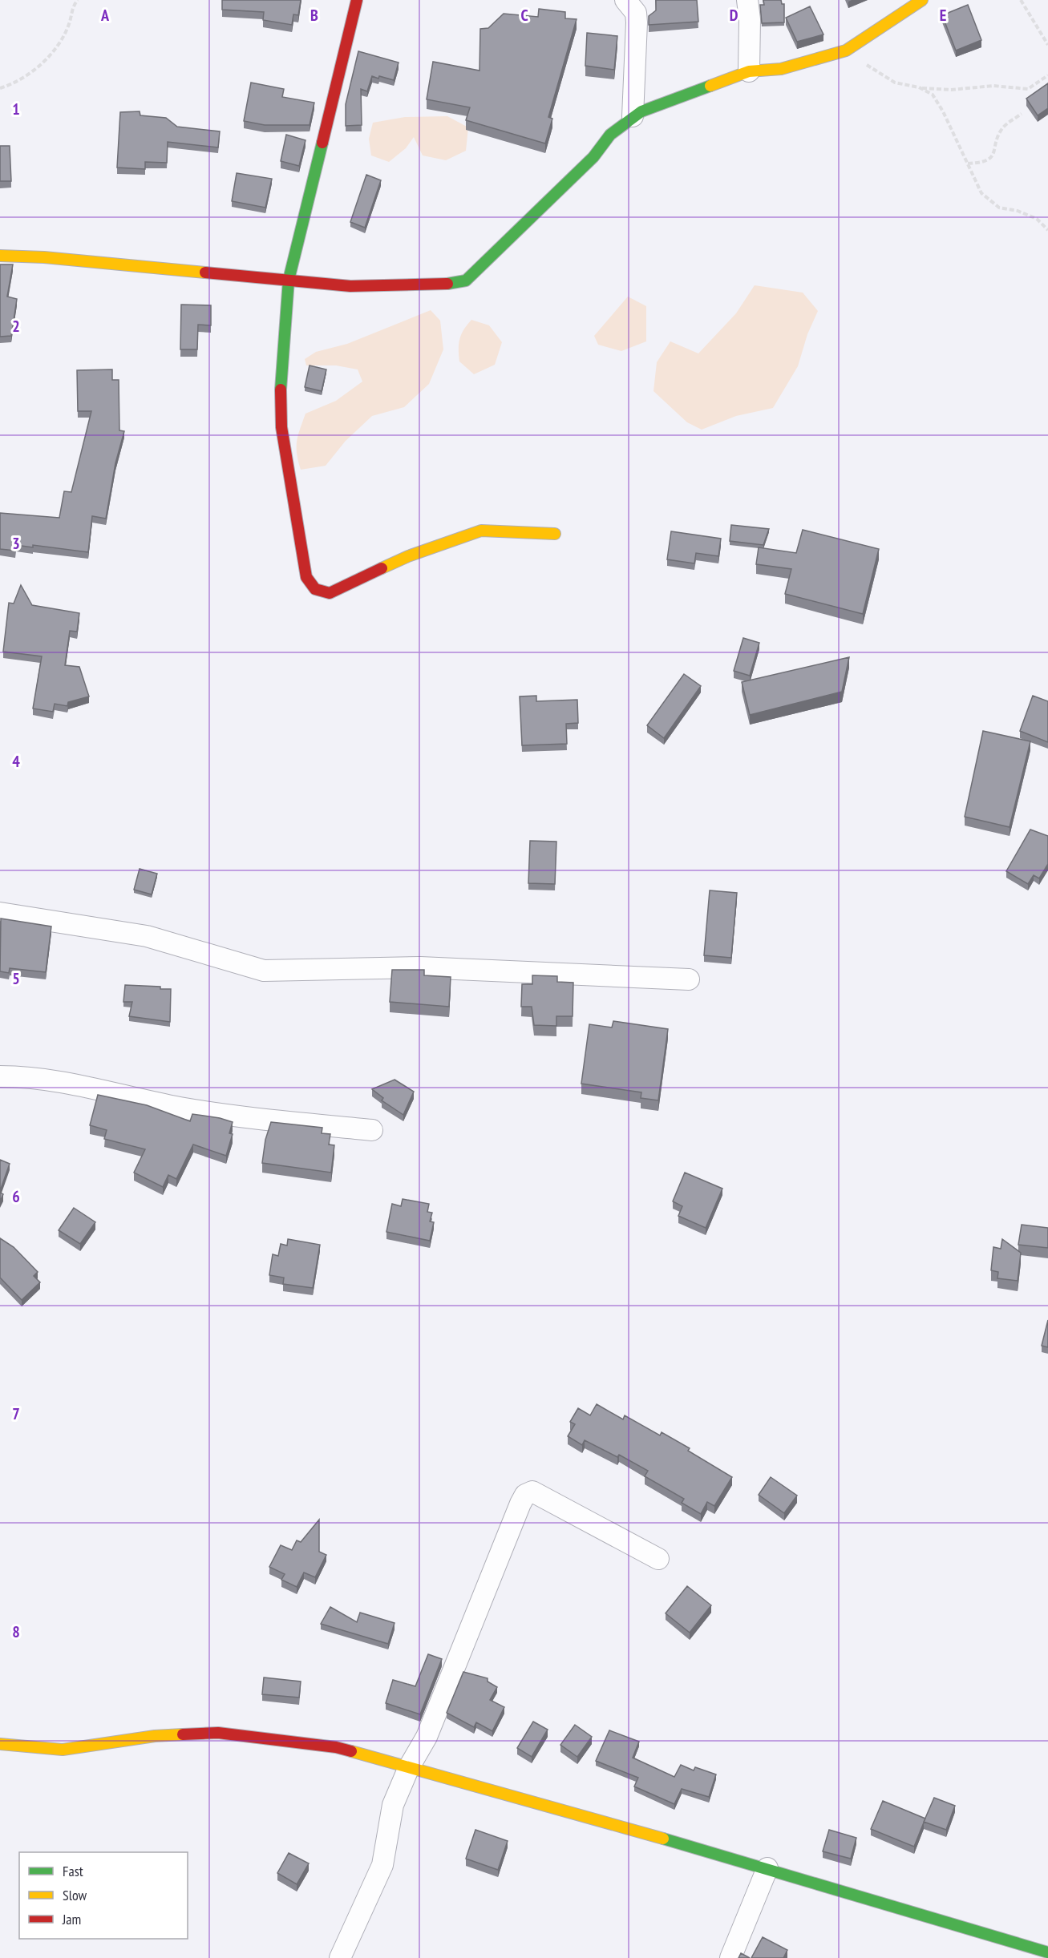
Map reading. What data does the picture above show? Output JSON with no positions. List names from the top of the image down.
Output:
{
  "legend": ["Fast", "Slow", "Jam"],
  "grid": {
    "columns": [
      "A",
      "B",
      "C",
      "D",
      "E"
    ],
    "rows": [
      "1",
      "2",
      "3",
      "4",
      "5",
      "6",
      "7",
      "8"
    ]
  }
}
